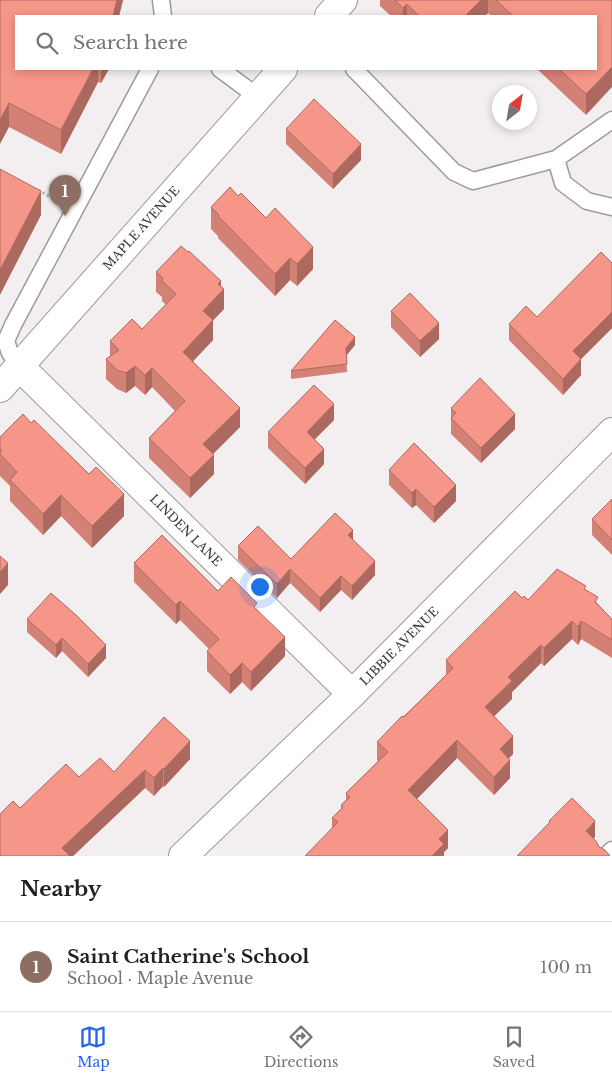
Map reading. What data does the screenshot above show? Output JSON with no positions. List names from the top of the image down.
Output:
{
  "streets": {
    "street": ["MAPLE AVENUE", "LINDEN LANE", "LIBBIE AVENUE"]
  },
  "crossings": [
    ["MAPLE AVENUE", "LINDEN LANE"],
    ["LINDEN LANE", "LIBBIE AVENUE"]
  ],
  "north": "top right",
  "page": {
    "search": "Search here",
    "pins": "1",
    "heading": "Nearby",
    "list": [
      {
        "mark": "1",
        "name": "Saint Catherine's School",
        "note": "School · Maple Avenue",
        "value": "100 m"
      }
    ],
    "nav": ["Map", "Directions", "Saved"]
  }
}
